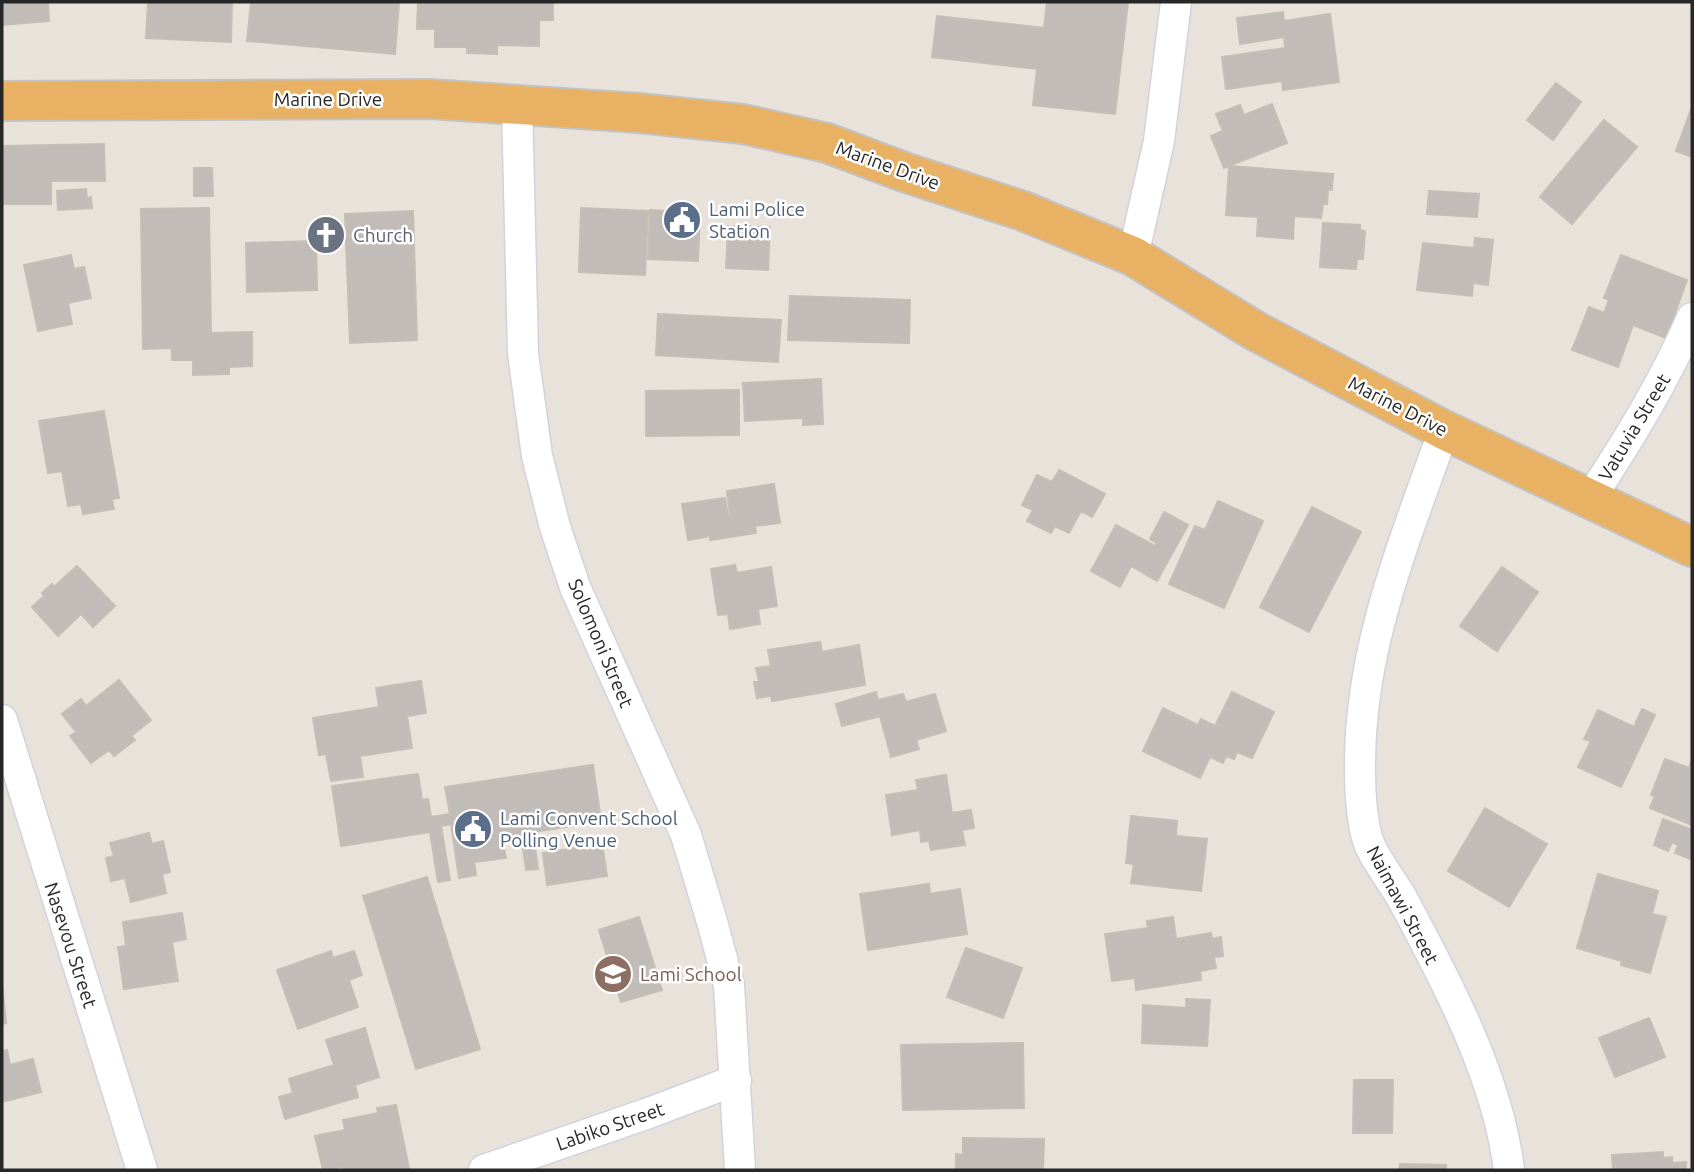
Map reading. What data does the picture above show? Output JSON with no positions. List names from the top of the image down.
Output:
{
  "streets": {
    "highway": ["Marine Drive"],
    "street": [
      "Vatuvia Street",
      "Solomoni Street",
      "Naimawi Street",
      "Nasevou Street",
      "Labiko Street"
    ]
  },
  "crossings": [
    ["Marine Drive", "Vatuvia Street"],
    ["Marine Drive", "Solomoni Street"],
    ["Marine Drive", "Naimawi Street"],
    ["Solomoni Street", "Labiko Street"]
  ],
  "places": {
    "public building": ["Lami Police Station", "Lami Convent School Polling Venue"],
    "church": ["Church"],
    "school or university": ["Lami School"]
  }
}
